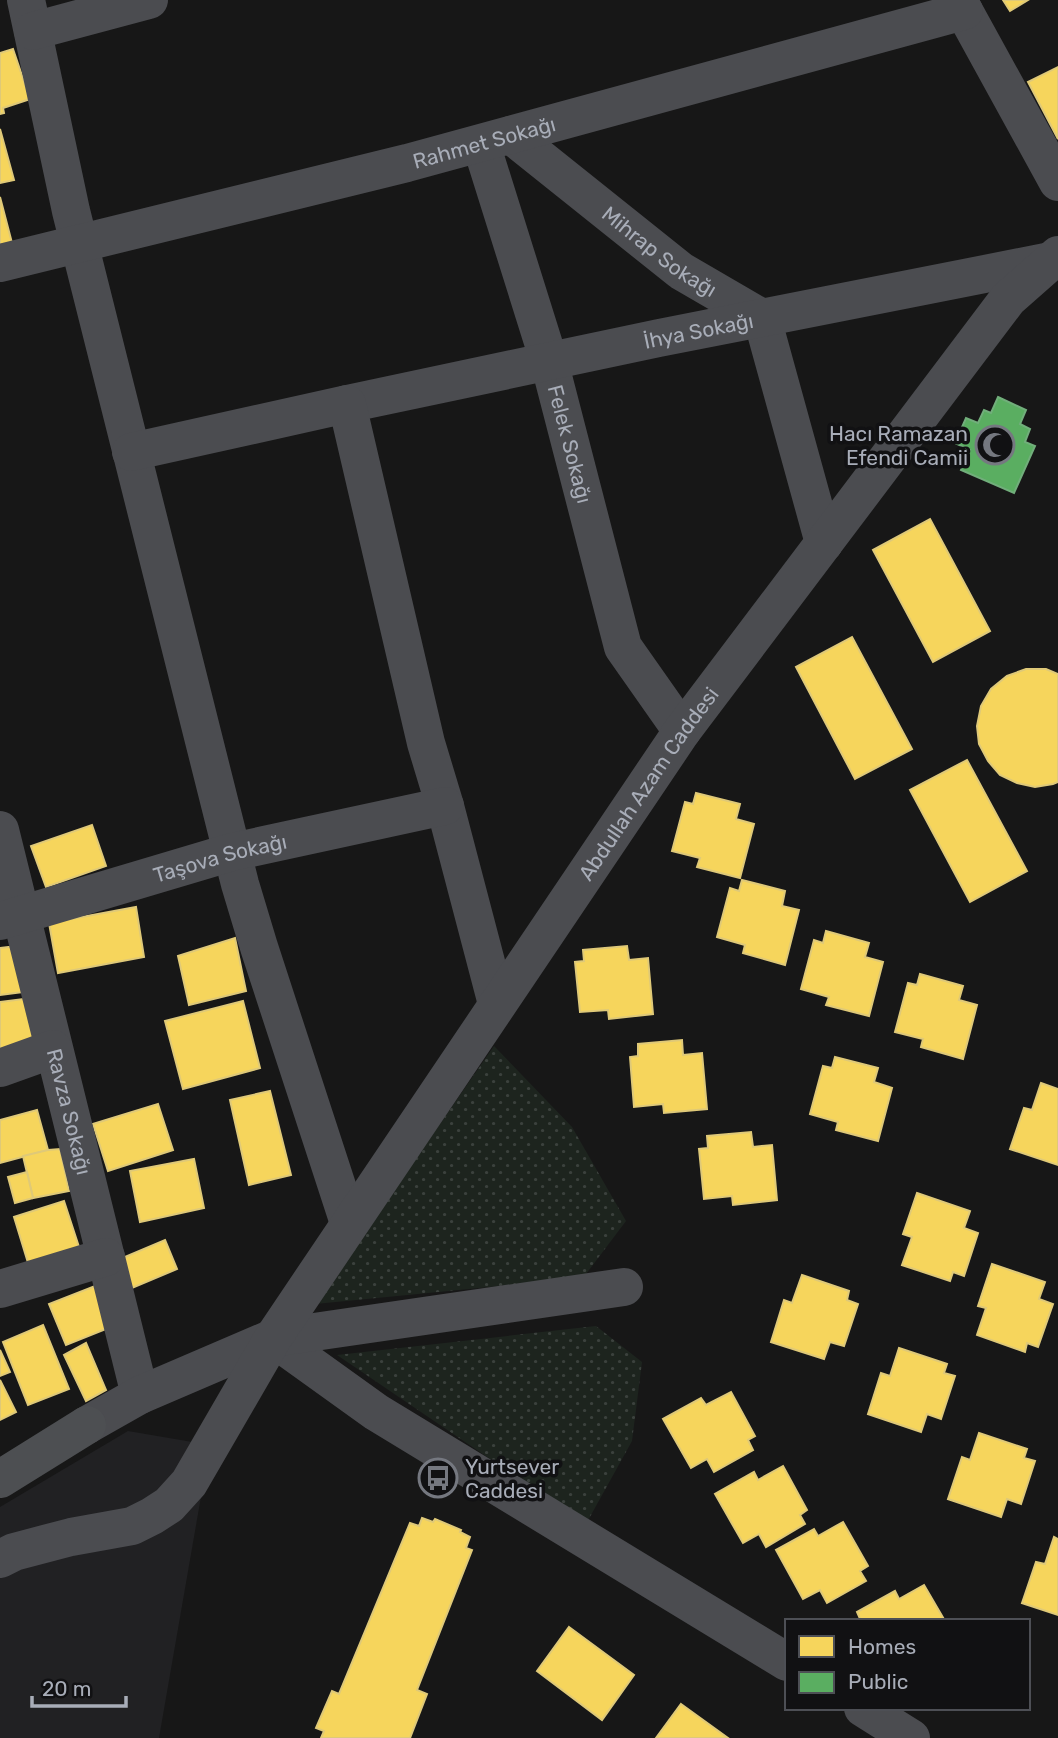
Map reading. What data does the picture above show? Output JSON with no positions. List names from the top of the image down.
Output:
{
  "streets": {
    "street": [
      "Rahmet Sokağı",
      "Mihrap Sokağı",
      "İhya Sokağı",
      "Felek Sokağı",
      "Abdullah Azam Caddesi",
      "Taşova Sokağı",
      "Ravza Sokağı"
    ]
  },
  "crossings": [
    ["Rahmet Sokağı", "Mihrap Sokağı"],
    ["Rahmet Sokağı", "Felek Sokağı"],
    ["Mihrap Sokağı", "İhya Sokağı"],
    ["Mihrap Sokağı", "Felek Sokağı"],
    ["İhya Sokağı", "Felek Sokağı"],
    ["İhya Sokağı", "Abdullah Azam Caddesi"],
    ["Felek Sokağı", "Abdullah Azam Caddesi"],
    ["Taşova Sokağı", "Ravza Sokağı"]
  ],
  "places": {
    "mosque": ["Hacı Ramazan Efendi Camii"],
    "bus stop": ["Yurtsever Caddesi"]
  },
  "legend": ["Homes", "Public"],
  "scale_bar": "20 m"
}
